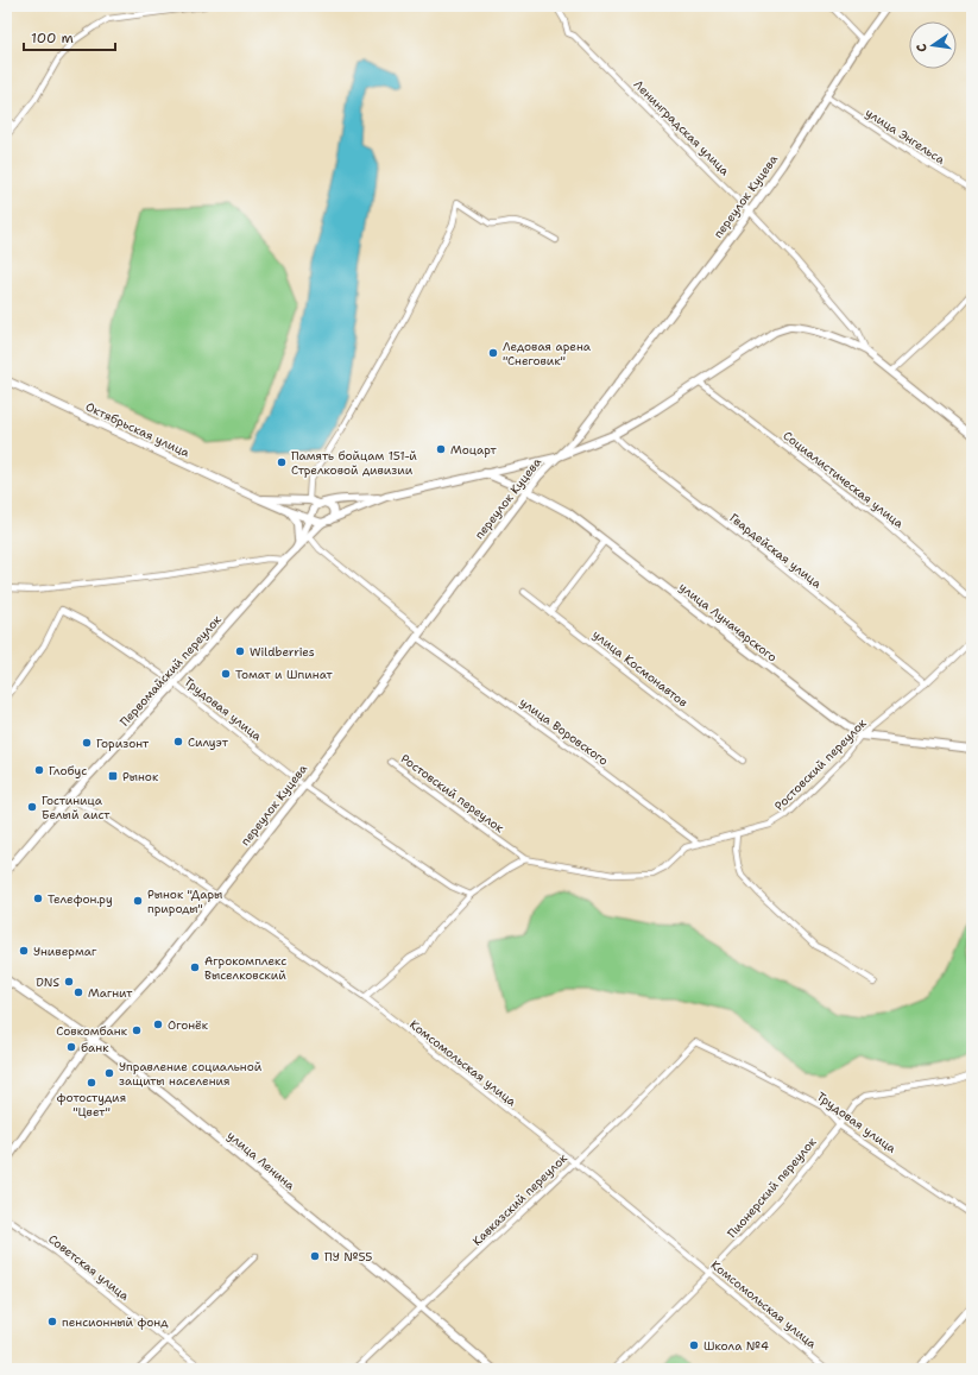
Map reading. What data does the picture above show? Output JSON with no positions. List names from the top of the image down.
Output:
{
  "streets": {
    "street": [
      "Ленинградская улица",
      "улица Энгельса",
      "переулок Куцева",
      "Октябрьская улица",
      "Социалистическая улица",
      "Гвардейская улица",
      "улица Луначарского",
      "улица Космонавтов",
      "Первомайский переулок",
      "Трудовая улица",
      "улица Воровского",
      "Ростовский переулок",
      "Комсомольская улица",
      "улица Ленина",
      "Пионерский переулок",
      "Кавказский переулок",
      "Советская улица"
    ]
  },
  "crossings": [
    ["Ленинградская улица", "переулок Куцева"],
    ["улица Энгельса", "переулок Куцева"],
    ["переулок Куцева", "Социалистическая улица"],
    ["переулок Куцева", "Гвардейская улица"],
    ["переулок Куцева", "улица Луначарского"],
    ["переулок Куцева", "Первомайский переулок"],
    ["переулок Куцева", "Трудовая улица"],
    ["переулок Куцева", "улица Воровского"],
    ["переулок Куцева", "Комсомольская улица"],
    ["переулок Куцева", "улица Ленина"],
    ["Октябрьская улица", "Первомайский переулок"],
    ["Гвардейская улица", "Ростовский переулок"],
    ["улица Луначарского", "Первомайский переулок"],
    ["улица Луначарского", "Ростовский переулок"],
    ["Первомайский переулок", "Трудовая улица"],
    ["Первомайский переулок", "Комсомольская улица"],
    ["Трудовая улица", "Пионерский переулок"],
    ["Трудовая улица", "Кавказский переулок"],
    ["улица Воровского", "Ростовский переулок"],
    ["Комсомольская улица", "Пионерский переулок"],
    ["Комсомольская улица", "Кавказский переулок"],
    ["улица Ленина", "Кавказский переулок"]
  ],
  "places": {
    "other": [
      "Ледовая арена \"Снеговик\"",
      "Моцарт",
      "Память бойцам 151-й Стрелковой дивизии",
      "Wildberries",
      "Томат и Шпинат",
      "Силуэт",
      "Горизонт",
      "Глобус",
      "Гостиница Белый аист",
      "Телефон.ру",
      "Рынок \"Дары природы\"",
      "Универмаг",
      "Агрокомплекс Выселковский",
      "DNS",
      "Магнит",
      "Огонёк",
      "Совкомбанк",
      "банк",
      "Управление социальной защиты населения",
      "фотостудия \"Цвет\"",
      "ПУ №55",
      "пенсионный фонд",
      "Школа №4"
    ],
    "transit": ["Рынок"]
  },
  "scale_bar": "100 m",
  "north": "left"
}
